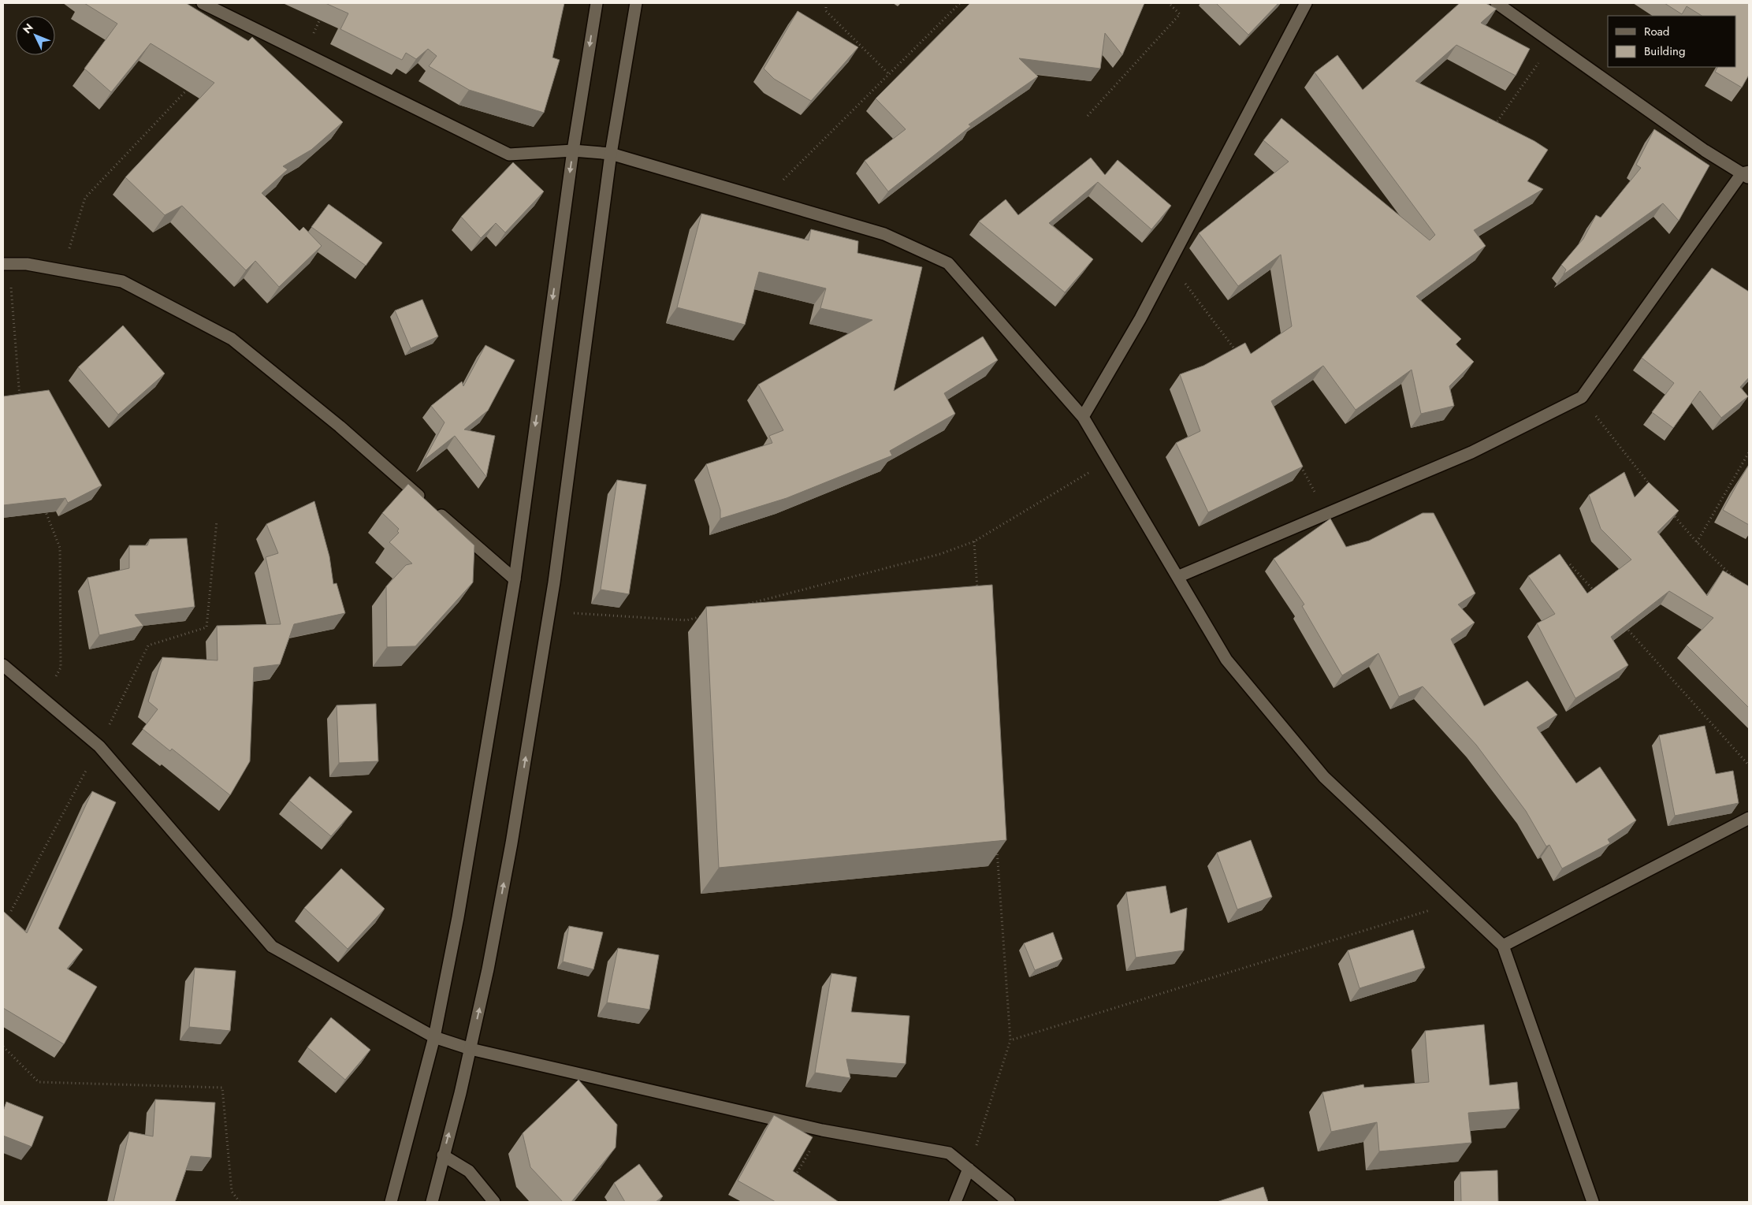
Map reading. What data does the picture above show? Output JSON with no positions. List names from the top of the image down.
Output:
{
  "legend": ["Road", "Building"],
  "north": "top left"
}
